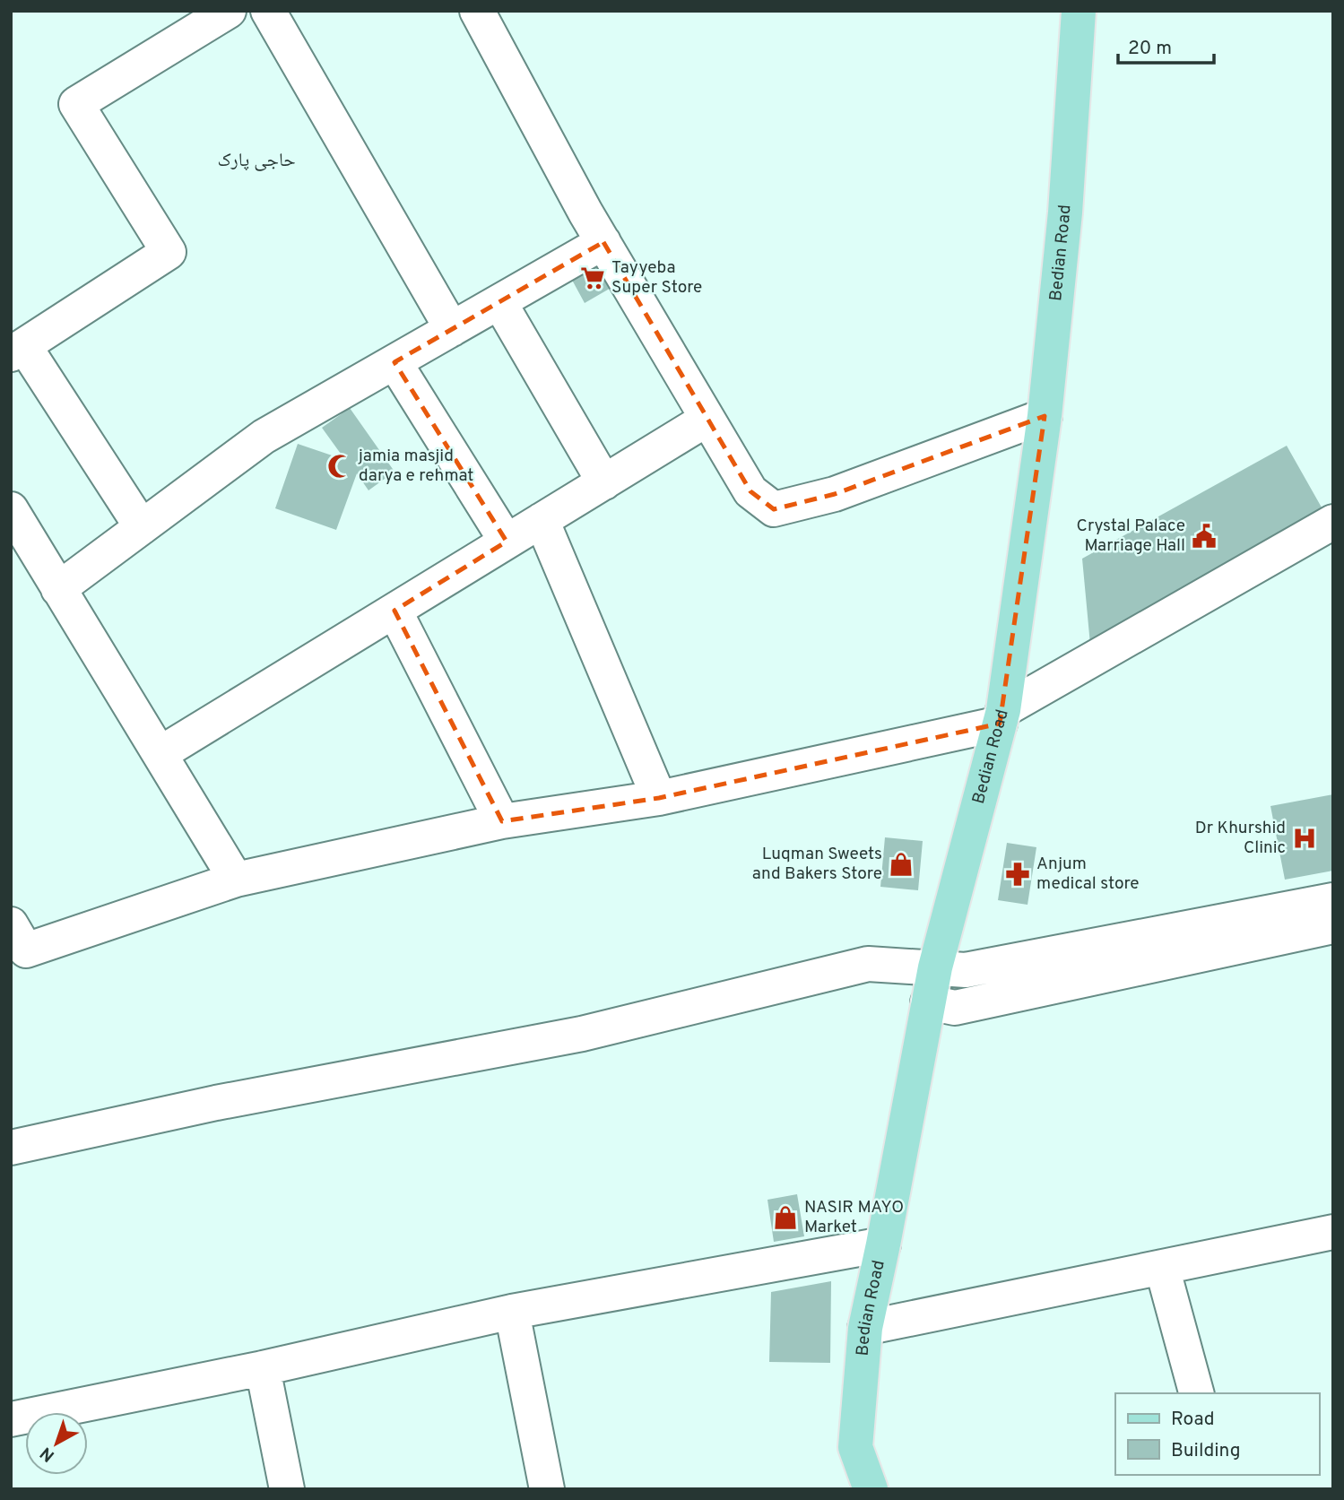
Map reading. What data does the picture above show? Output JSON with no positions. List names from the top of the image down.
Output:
{
  "streets": {
    "main road": ["Bedian Road"]
  },
  "districts": ["حاجی پارک"],
  "places": {
    "supermarket": ["Tayyeba Super Store"],
    "mosque": ["jamia masjid darya e rehmat"],
    "public building": ["Crystal Palace Marriage Hall"],
    "hospital": ["Dr Khurshid Clinic"],
    "shop": ["Luqman Sweets and Bakers Store", "NASIR MAYO Market"],
    "pharmacy": ["Anjum medical store"]
  },
  "legend": ["Road", "Building"],
  "scale_bar": "20 m",
  "north": "bottom left"
}
